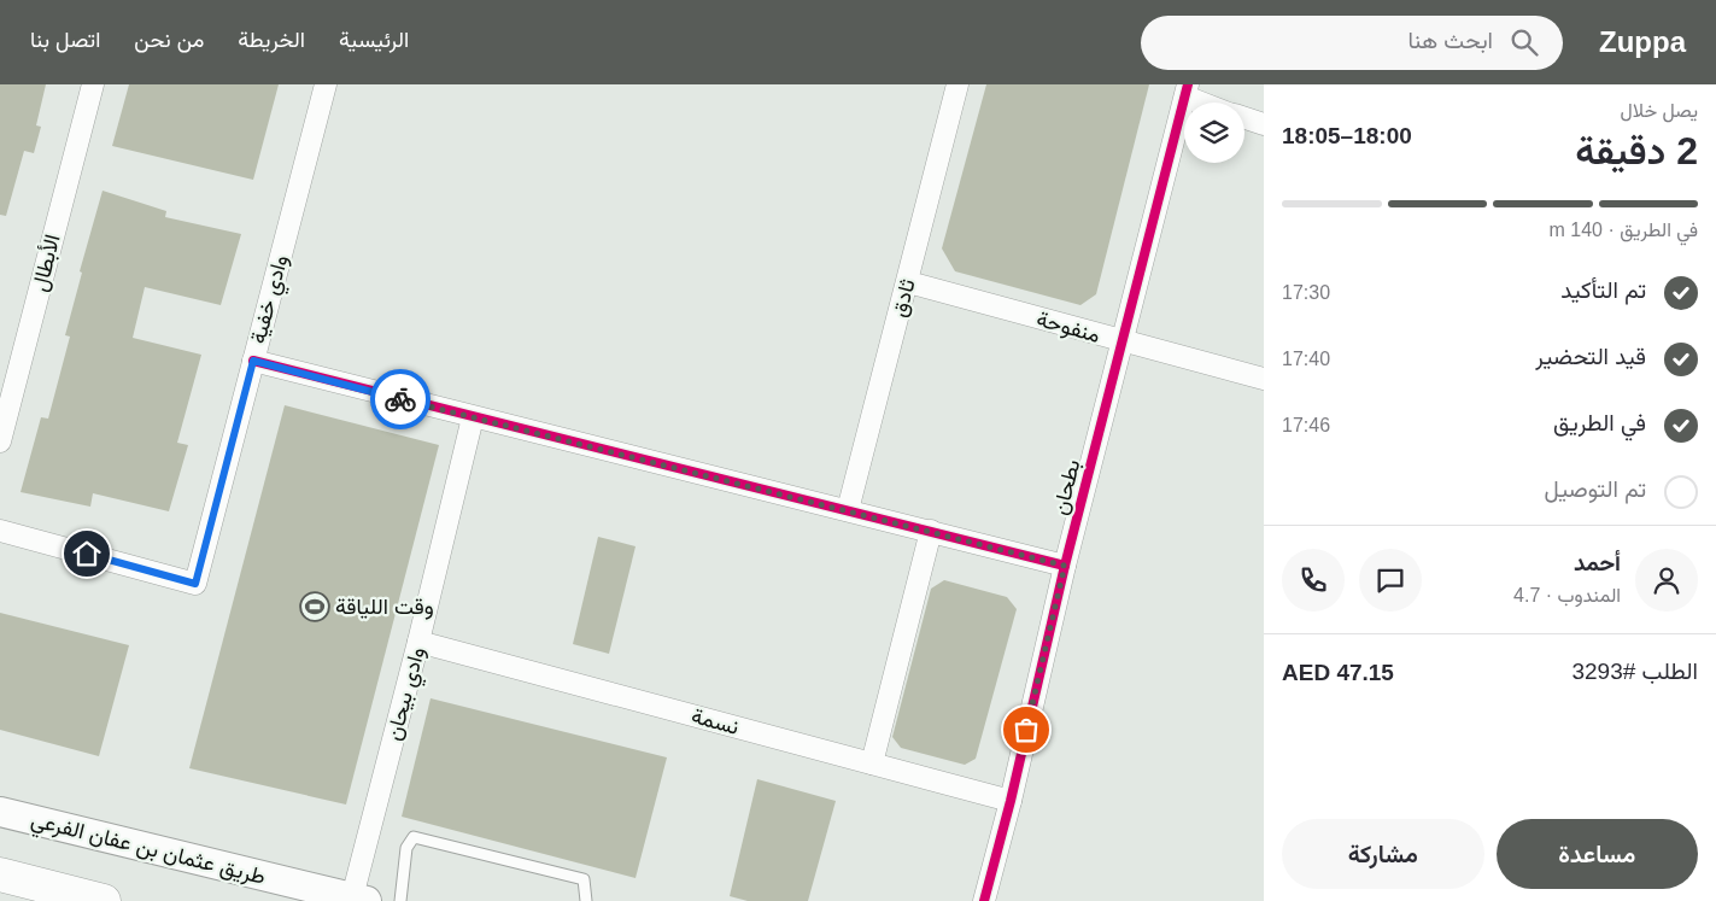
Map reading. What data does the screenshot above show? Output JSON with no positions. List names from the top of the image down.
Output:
{
  "streets": {
    "street": [
      "الأبطال",
      "ثادق",
      "وادي خفية",
      "منفوحة",
      "بطحان",
      "وادي بيحان",
      "نسمة",
      "طريق عثمان بن عفان الفرعي"
    ]
  },
  "crossings": [
    ["ثادق", "منفوحة"],
    ["منفوحة", "بطحان"],
    ["بطحان", "نسمة"],
    ["وادي بيحان", "نسمة"],
    ["وادي بيحان", "طريق عثمان بن عفان الفرعي"]
  ],
  "places": {
    "sports": ["وقت اللياقة"]
  },
  "page": {
    "header": "Zuppa",
    "search": "ابحث هنا",
    "nav": [
      "الرئيسية",
      "الخريطة",
      "من نحن",
      "اتصل بنا"
    ],
    "heading": ["2 دقيقة", "يصل خلال", "18:00–18:05"],
    "panel": [
      "أحمد",
      "المندوب · 4.7",
      "الطلب #3293",
      "AED 47.15"
    ],
    "bar": "في الطريق · 140 m",
    "list": [
      ["تم التأكيد", "17:30"],
      ["قيد التحضير", "17:40"],
      ["في الطريق", "17:46"],
      "تم التوصيل"
    ],
    "buttons": ["مساعدة", "مشاركة"]
  }
}
